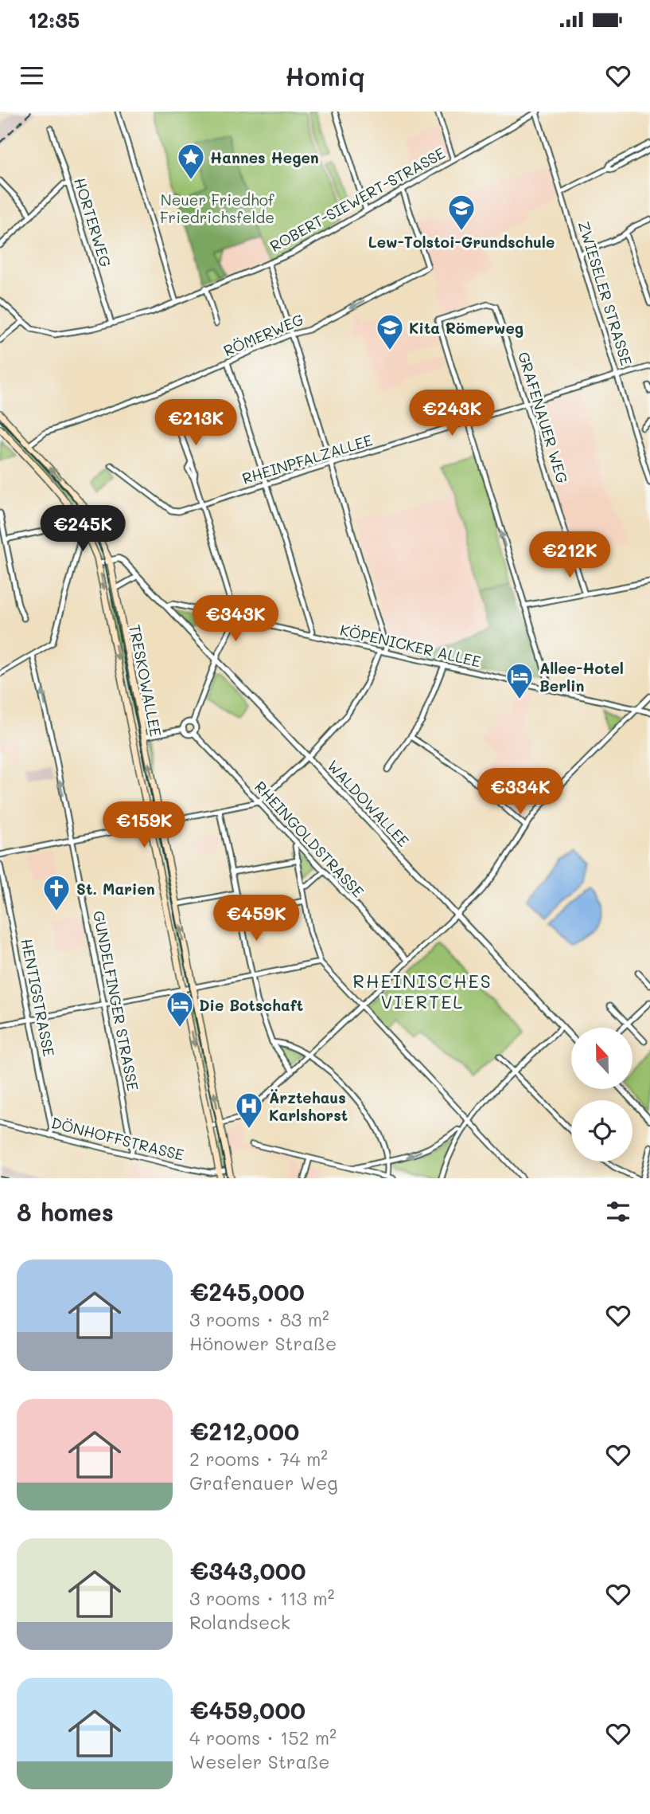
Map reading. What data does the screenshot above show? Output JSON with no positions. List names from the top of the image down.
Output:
{
  "streets": {
    "main road": ["TRESKOWALLEE"],
    "street": [
      "ROBERT-SIEWERT-STRASSE",
      "HORTERWEG",
      "ZWIESELER STRASSE",
      "RÖMERWEG",
      "GRAFENAUER WEG",
      "RHEINPFALZALLEE",
      "KÖPENICKER ALLEE",
      "WALDOWALLEE",
      "RHEINGOLDSTRASSE",
      "HENTIGSTRASSE",
      "GUNDELFINGER STRASSE",
      "DÖNHOFFSTRASSE"
    ]
  },
  "crossings": [
    ["ROBERT-SIEWERT-STRASSE", "HORTERWEG"],
    ["ROBERT-SIEWERT-STRASSE", "ZWIESELER STRASSE"],
    ["ROBERT-SIEWERT-STRASSE", "RÖMERWEG"],
    ["ZWIESELER STRASSE", "RHEINPFALZALLEE"],
    ["RÖMERWEG", "TRESKOWALLEE"],
    ["GRAFENAUER WEG", "RHEINPFALZALLEE"],
    ["KÖPENICKER ALLEE", "WALDOWALLEE"],
    ["TRESKOWALLEE", "WALDOWALLEE"],
    ["TRESKOWALLEE", "DÖNHOFFSTRASSE"],
    ["HENTIGSTRASSE", "DÖNHOFFSTRASSE"],
    ["GUNDELFINGER STRASSE", "DÖNHOFFSTRASSE"]
  ],
  "one_way": ["GUNDELFINGER STRASSE"],
  "districts": ["RHEINISCHES VIERTEL"],
  "parks": ["Neuer Friedhof Friedrichsfelde"],
  "places": {
    "place": ["Hannes Hegen"],
    "school or university": ["Lew-Tolstoi-Grundschule", "Kita Römerweg"],
    "hotel": ["Allee-Hotel Berlin", "Die Botschaft"],
    "church": ["St. Marien"],
    "hospital": ["Ärztehaus Karlshorst"]
  },
  "north": "top",
  "page": {
    "status": "12:35",
    "header": "Homiq",
    "price": [
      "€243K",
      "€213K",
      "€245K",
      "€212K",
      "€343K",
      "€334K",
      "€159K",
      "€459K"
    ],
    "heading": "8 homes",
    "list": [
      {
        "name": "€245,000",
        "note": "3 rooms · 83 m² · Hönower Straße"
      },
      {
        "name": "€212,000",
        "note": "2 rooms · 74 m² · Grafenauer Weg"
      },
      {
        "name": "€343,000",
        "note": "3 rooms · 113 m² · Rolandseck"
      },
      {
        "name": "€459,000",
        "note": "4 rooms · 152 m² · Weseler Straße"
      }
    ]
  }
}
